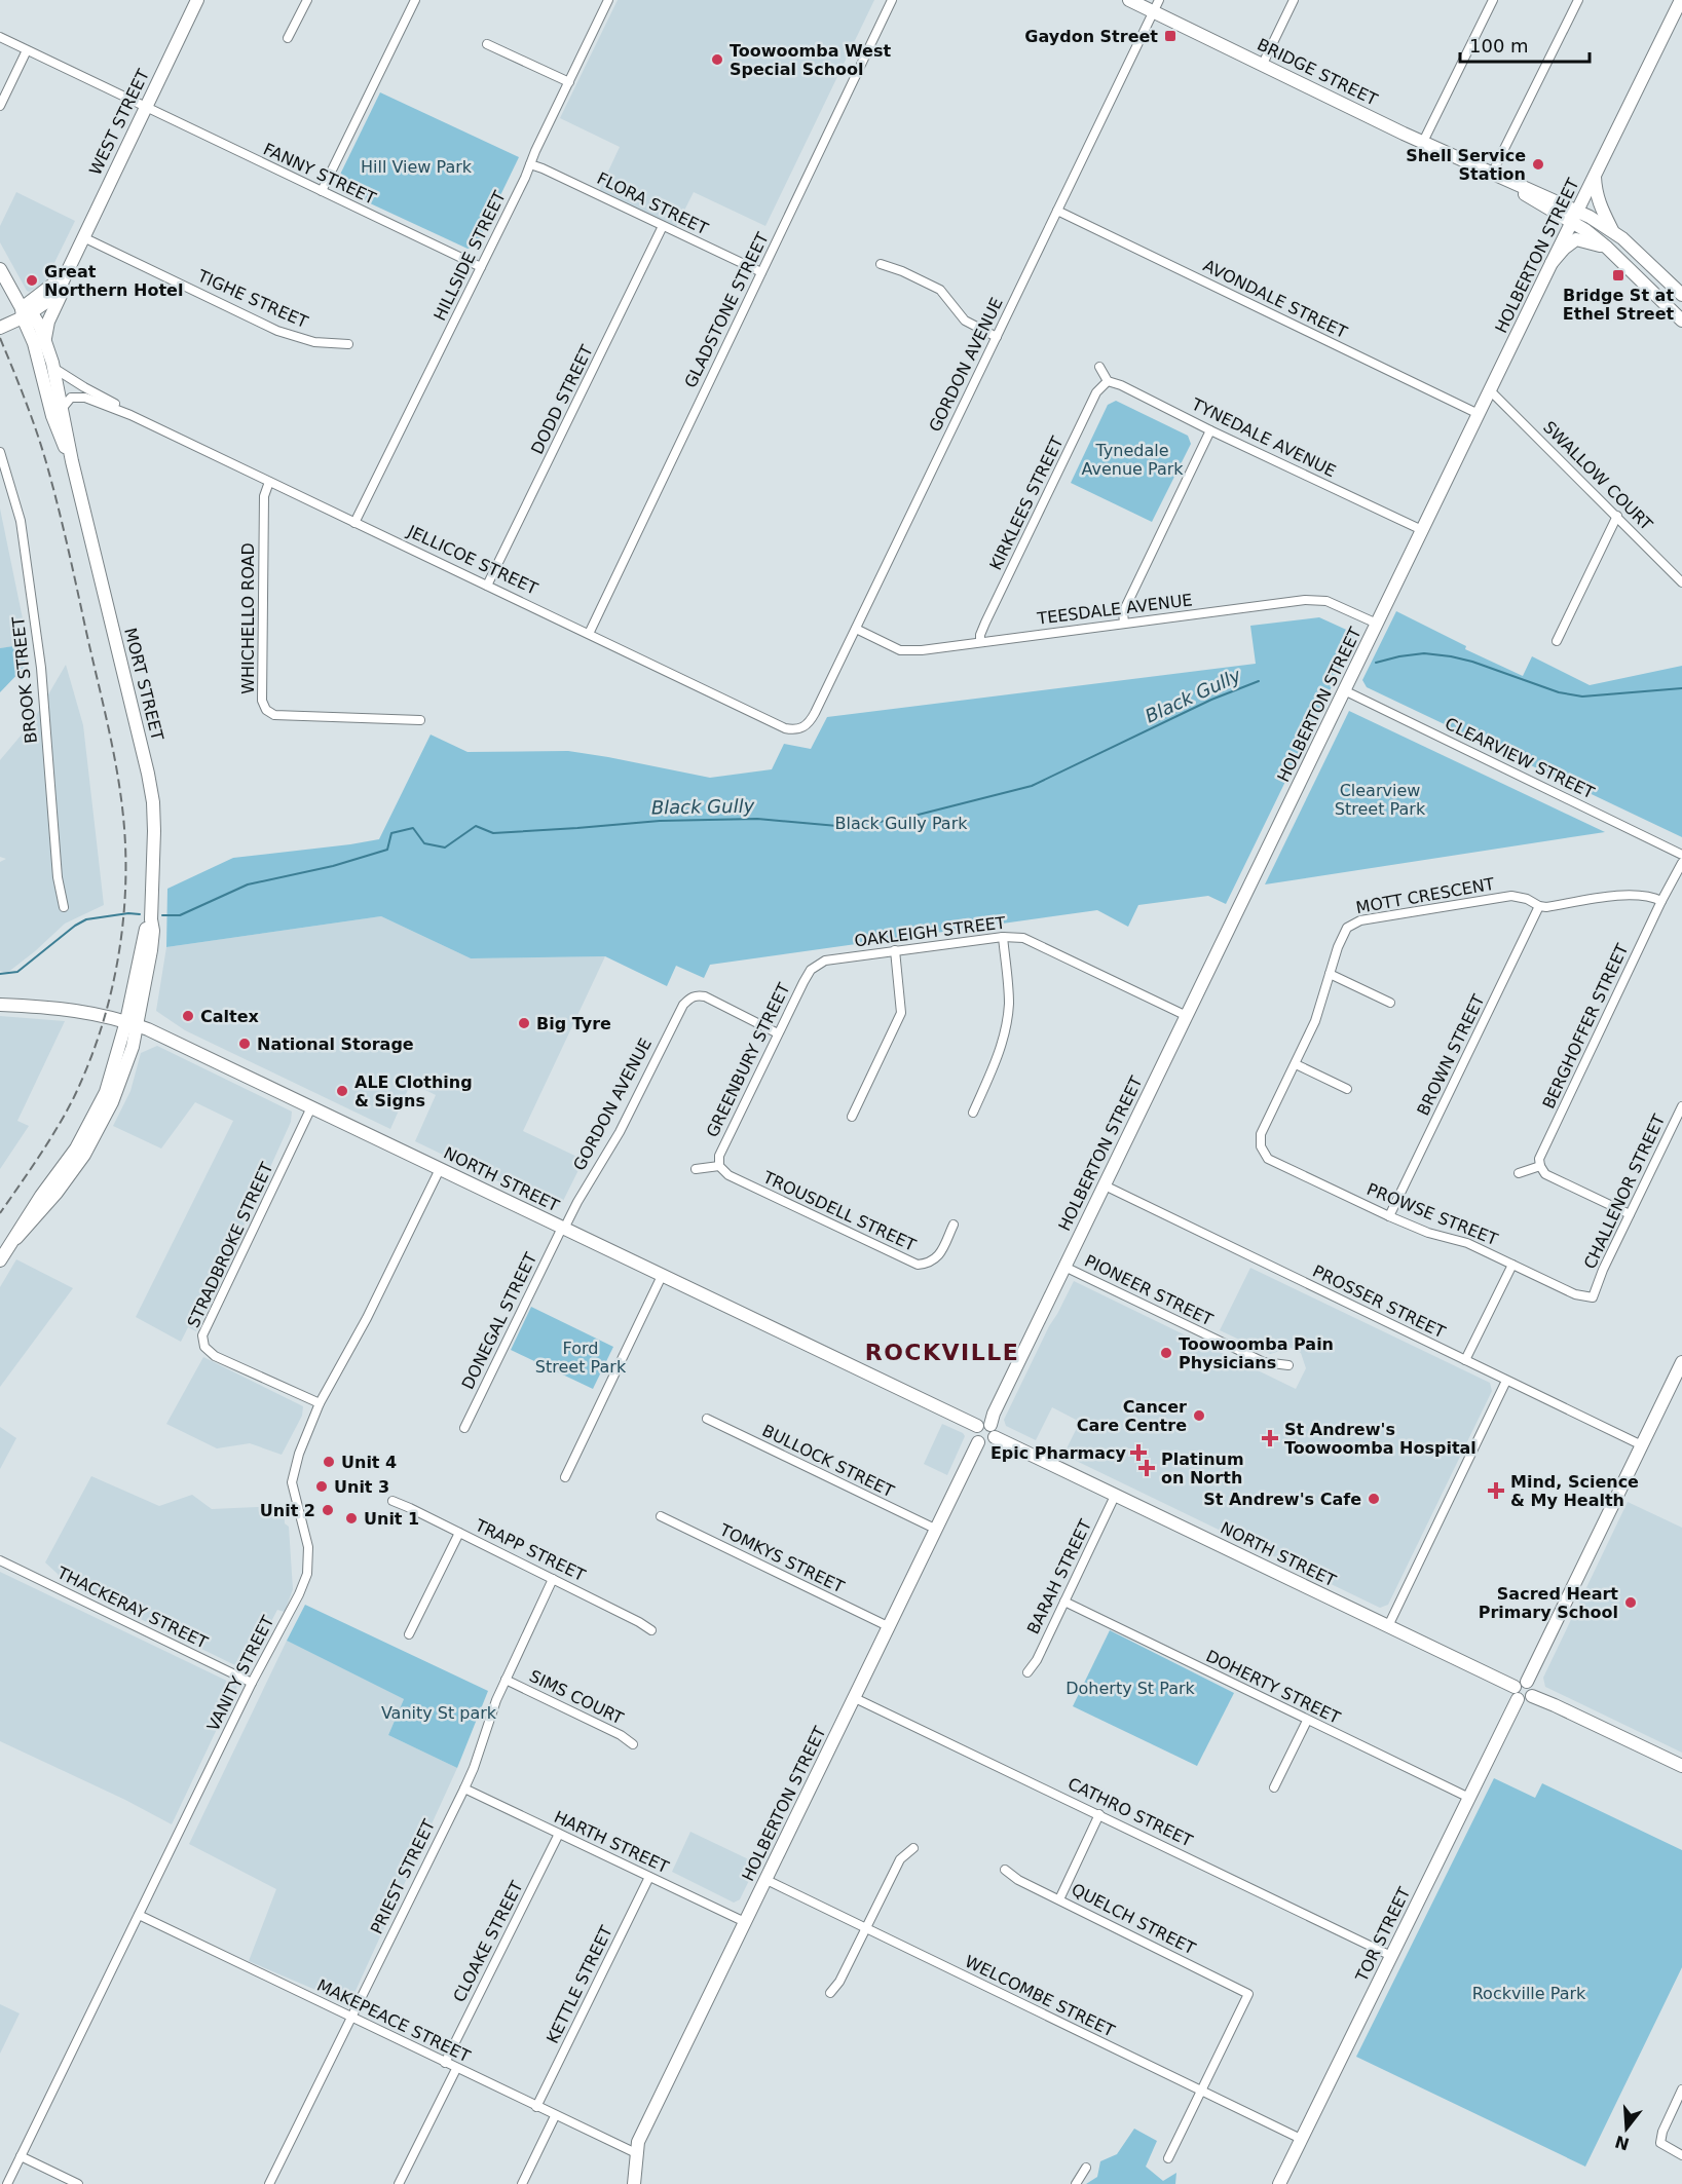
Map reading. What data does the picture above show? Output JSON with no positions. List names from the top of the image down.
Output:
{
  "streets": {
    "main road": [
      "BRIDGE STREET",
      "WEST STREET",
      "HOLBERTON STREET",
      "MORT STREET",
      "NORTH STREET",
      "TOR STREET"
    ],
    "street": [
      "FANNY STREET",
      "FLORA STREET",
      "HILLSIDE STREET",
      "TIGHE STREET",
      "AVONDALE STREET",
      "GLADSTONE STREET",
      "GORDON AVENUE",
      "DODD STREET",
      "TYNEDALE AVENUE",
      "SWALLOW COURT",
      "KIRKLEES STREET",
      "JELLICOE STREET",
      "TEESDALE AVENUE",
      "WHICHELLO ROAD",
      "BROOK STREET",
      "CLEARVIEW STREET",
      "MOTT CRESCENT",
      "OAKLEIGH STREET",
      "BERGHOFFER STREET",
      "BROWN STREET",
      "GREENBURY STREET",
      "CHALLENOR STREET",
      "TROUSDELL STREET",
      "PROWSE STREET",
      "STRADBROKE STREET",
      "PIONEER STREET",
      "PROSSER STREET",
      "DONEGAL STREET",
      "BULLOCK STREET",
      "TRAPP STREET",
      "TOMKYS STREET",
      "BARAH STREET",
      "THACKERAY STREET",
      "VANITY STREET",
      "DOHERTY STREET",
      "SIMS COURT",
      "CATHRO STREET",
      "HARTH STREET",
      "PRIEST STREET",
      "QUELCH STREET",
      "CLOAKE STREET",
      "KETTLE STREET",
      "WELCOMBE STREET",
      "MAKEPEACE STREET"
    ]
  },
  "crossings": [
    ["BRIDGE STREET", "HOLBERTON STREET"],
    ["BRIDGE STREET", "GORDON AVENUE"],
    ["WEST STREET", "FANNY STREET"],
    ["WEST STREET", "TIGHE STREET"],
    ["WEST STREET", "MORT STREET"],
    ["FANNY STREET", "HILLSIDE STREET"],
    ["FLORA STREET", "HILLSIDE STREET"],
    ["FLORA STREET", "GLADSTONE STREET"],
    ["FLORA STREET", "DODD STREET"],
    ["HILLSIDE STREET", "JELLICOE STREET"],
    ["HOLBERTON STREET", "AVONDALE STREET"],
    ["HOLBERTON STREET", "TYNEDALE AVENUE"],
    ["HOLBERTON STREET", "SWALLOW COURT"],
    ["HOLBERTON STREET", "TEESDALE AVENUE"],
    ["HOLBERTON STREET", "CLEARVIEW STREET"],
    ["HOLBERTON STREET", "OAKLEIGH STREET"],
    ["HOLBERTON STREET", "NORTH STREET"],
    ["HOLBERTON STREET", "PIONEER STREET"],
    ["HOLBERTON STREET", "PROSSER STREET"],
    ["HOLBERTON STREET", "BULLOCK STREET"],
    ["HOLBERTON STREET", "TOMKYS STREET"],
    ["HOLBERTON STREET", "CATHRO STREET"],
    ["HOLBERTON STREET", "HARTH STREET"],
    ["HOLBERTON STREET", "WELCOMBE STREET"],
    ["HOLBERTON STREET", "MAKEPEACE STREET"],
    ["AVONDALE STREET", "GORDON AVENUE"],
    ["GLADSTONE STREET", "JELLICOE STREET"],
    ["GORDON AVENUE", "JELLICOE STREET"],
    ["GORDON AVENUE", "TEESDALE AVENUE"],
    ["GORDON AVENUE", "GREENBURY STREET"],
    ["GORDON AVENUE", "NORTH STREET"],
    ["GORDON AVENUE", "DONEGAL STREET"],
    ["DODD STREET", "JELLICOE STREET"],
    ["TYNEDALE AVENUE", "KIRKLEES STREET"],
    ["KIRKLEES STREET", "TEESDALE AVENUE"],
    ["JELLICOE STREET", "WHICHELLO ROAD"],
    ["JELLICOE STREET", "MORT STREET"],
    ["MORT STREET", "NORTH STREET"],
    ["MOTT CRESCENT", "BERGHOFFER STREET"],
    ["MOTT CRESCENT", "BROWN STREET"],
    ["MOTT CRESCENT", "PROWSE STREET"],
    ["OAKLEIGH STREET", "GREENBURY STREET"],
    ["BROWN STREET", "PROWSE STREET"],
    ["GREENBURY STREET", "TROUSDELL STREET"],
    ["NORTH STREET", "STRADBROKE STREET"],
    ["NORTH STREET", "DONEGAL STREET"],
    ["NORTH STREET", "BARAH STREET"],
    ["NORTH STREET", "VANITY STREET"],
    ["NORTH STREET", "TOR STREET"],
    ["CHALLENOR STREET", "PROWSE STREET"],
    ["STRADBROKE STREET", "VANITY STREET"],
    ["PROSSER STREET", "TOR STREET"],
    ["TRAPP STREET", "PRIEST STREET"],
    ["BARAH STREET", "DOHERTY STREET"],
    ["THACKERAY STREET", "VANITY STREET"],
    ["VANITY STREET", "MAKEPEACE STREET"],
    ["DOHERTY STREET", "TOR STREET"],
    ["SIMS COURT", "PRIEST STREET"],
    ["CATHRO STREET", "TOR STREET"],
    ["HARTH STREET", "PRIEST STREET"],
    ["HARTH STREET", "CLOAKE STREET"],
    ["HARTH STREET", "KETTLE STREET"],
    ["PRIEST STREET", "MAKEPEACE STREET"],
    ["QUELCH STREET", "WELCOMBE STREET"],
    ["TOR STREET", "WELCOMBE STREET"],
    ["CLOAKE STREET", "MAKEPEACE STREET"],
    ["KETTLE STREET", "MAKEPEACE STREET"]
  ],
  "districts": ["ROCKVILLE"],
  "water": ["Black Gully"],
  "parks": [
    "Hill View Park",
    "Tynedale Avenue Park",
    "Clearview Street Park",
    "Black Gully Park",
    "Ford Street Park",
    "Doherty St Park",
    "Vanity St park",
    "Rockville Park"
  ],
  "places": {
    "transit": ["Gaydon Street", "Bridge St at Ethel Street"],
    "other": [
      "Toowoomba West Special School",
      "Shell Service Station",
      "Great Northern Hotel",
      "Caltex",
      "Big Tyre",
      "National Storage",
      "ALE Clothing & Signs",
      "Toowoomba Pain Physicians",
      "Cancer Care Centre",
      "Unit 4",
      "Unit 3",
      "St Andrew's Cafe",
      "Unit 2",
      "Unit 1",
      "Sacred Heart Primary School"
    ],
    "health": [
      "St Andrew's Toowoomba Hospital",
      "Epic Pharmacy",
      "Platinum on North",
      "Mind, Science & My Health"
    ]
  },
  "scale_bar": "100 m",
  "north": "bottom"
}
